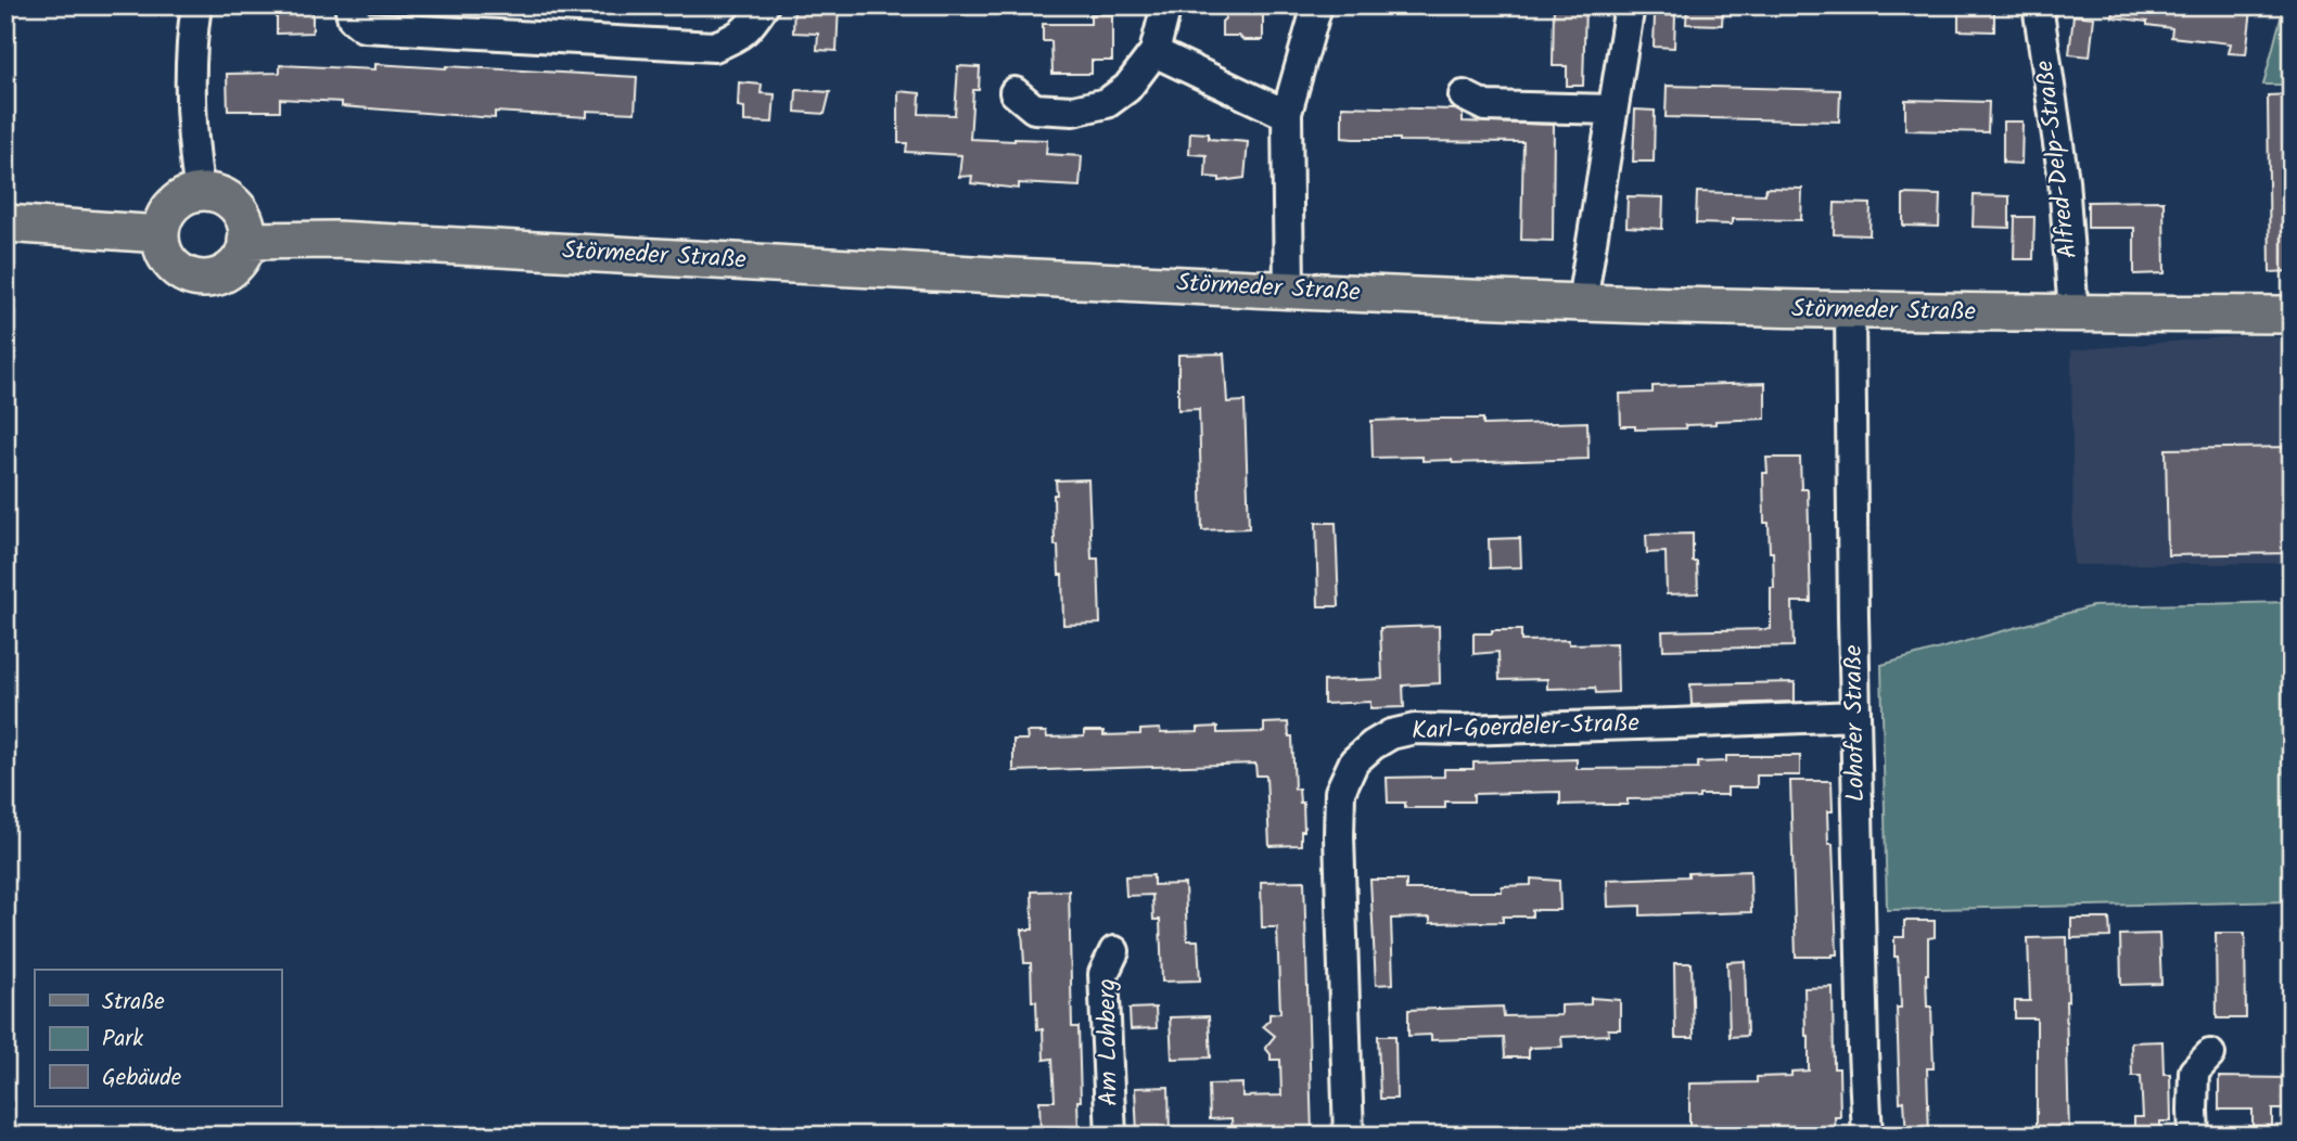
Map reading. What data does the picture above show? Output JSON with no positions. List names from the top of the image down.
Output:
{
  "streets": {
    "main road": ["Störmeder Straße"],
    "street": [
      "Alfred-Delp-Straße",
      "Lohofer Straße",
      "Karl-Goerdeler-Straße",
      "Am Lohberg"
    ]
  },
  "crossings": [
    ["Alfred-Delp-Straße", "Störmeder Straße"],
    ["Störmeder Straße", "Lohofer Straße"],
    ["Lohofer Straße", "Karl-Goerdeler-Straße"]
  ],
  "legend": ["Straße", "Park", "Gebäude"]
}
